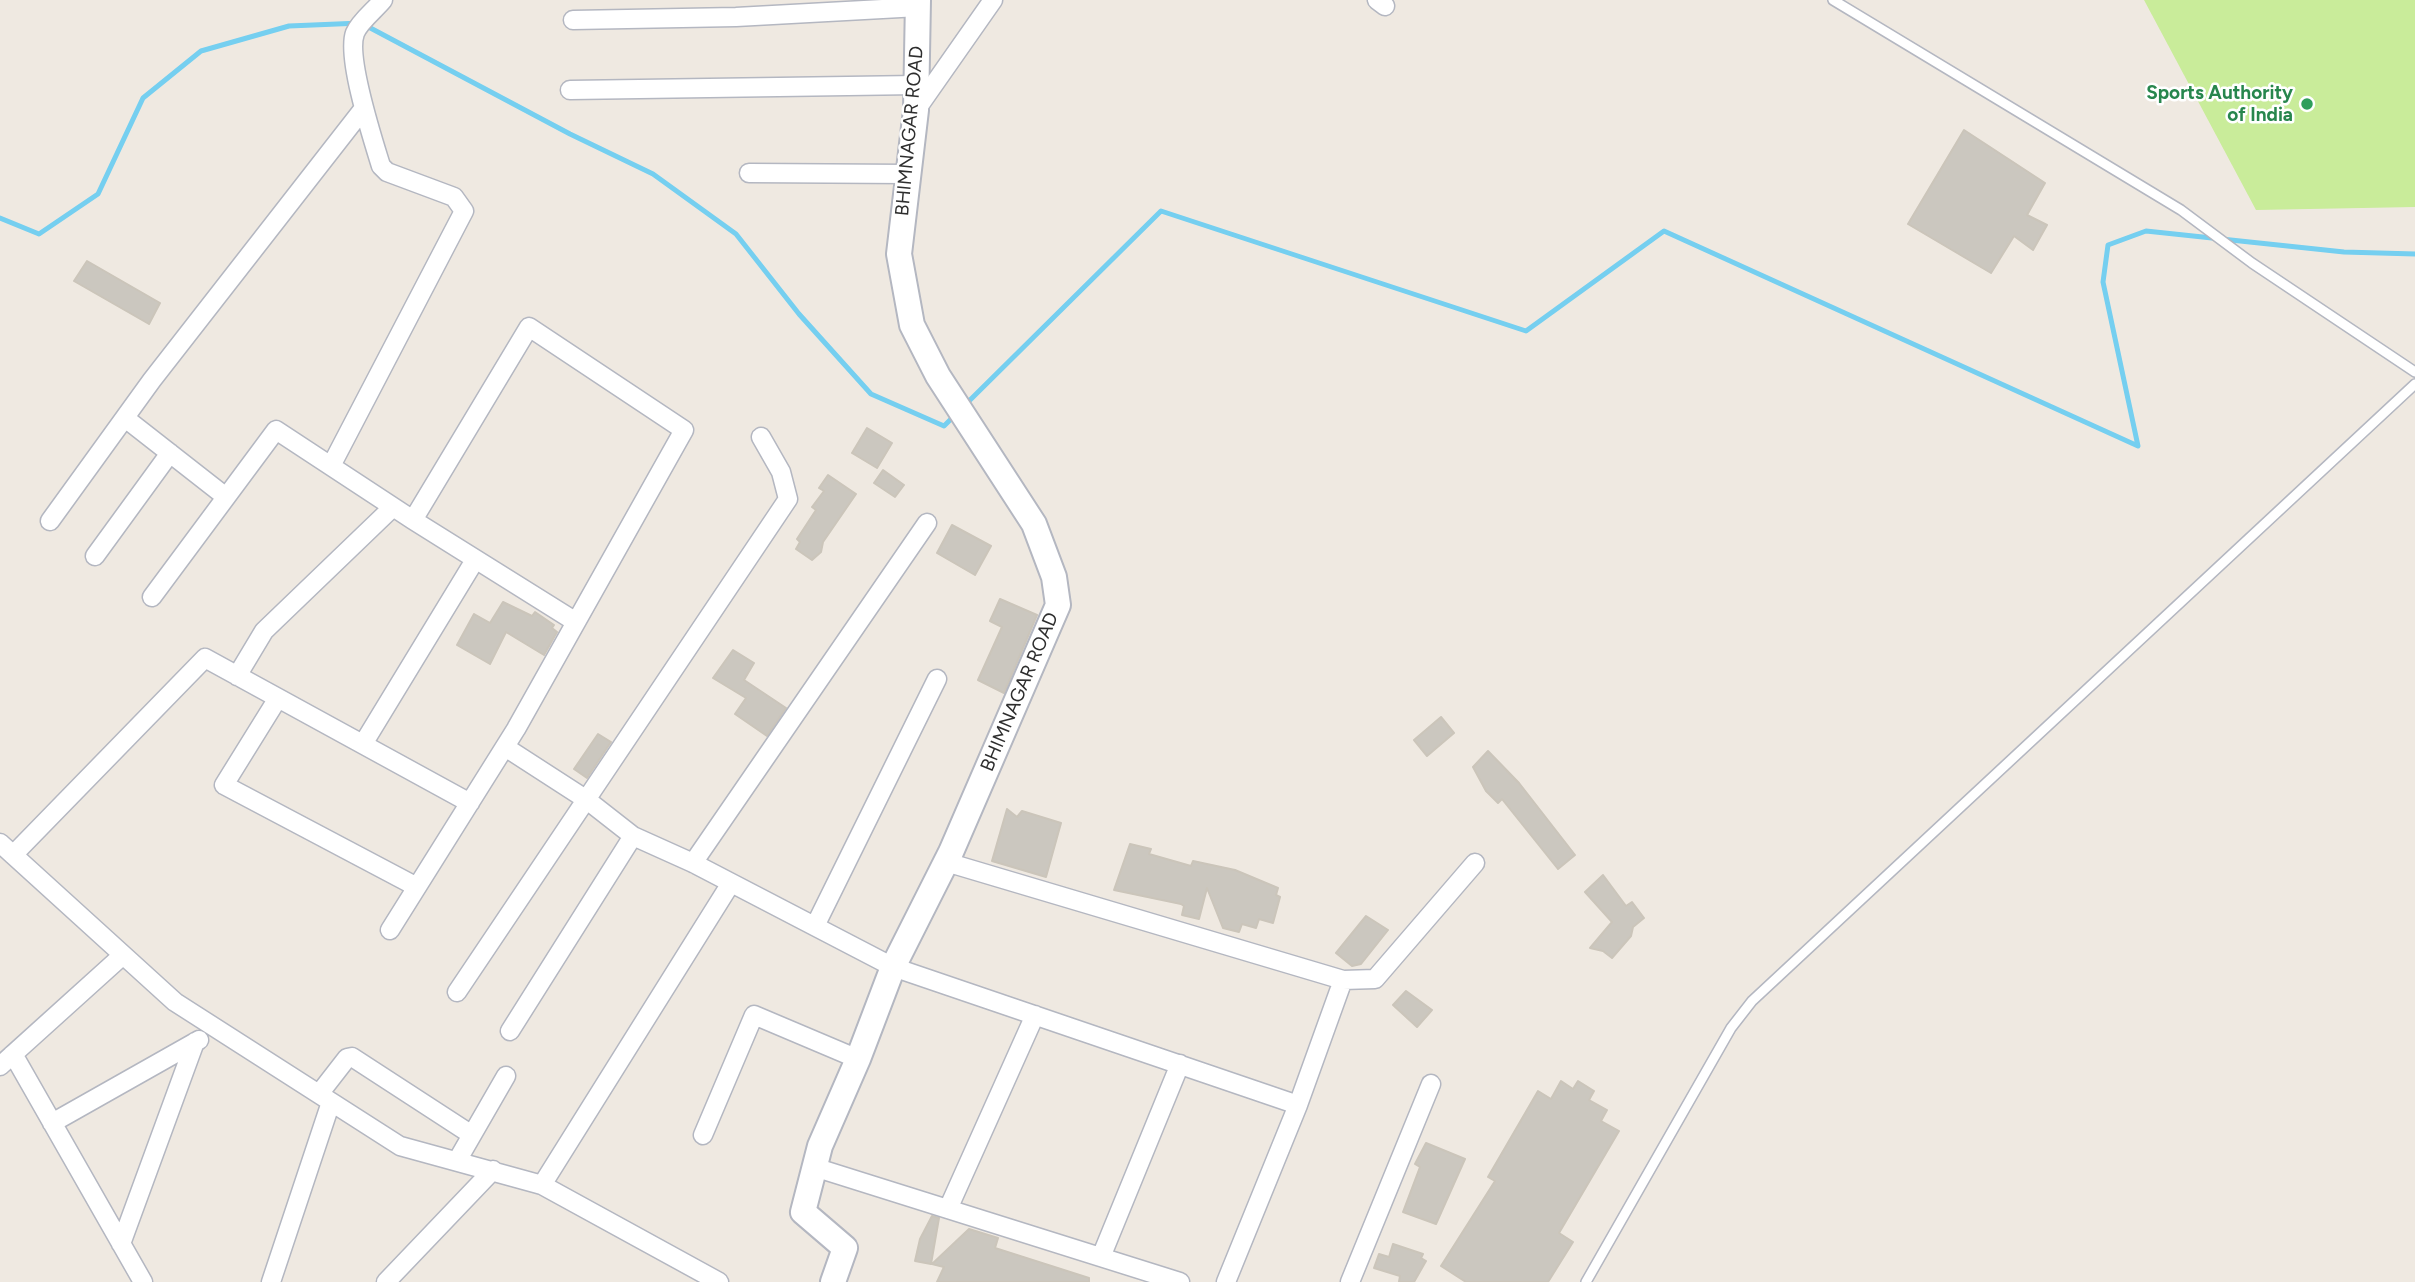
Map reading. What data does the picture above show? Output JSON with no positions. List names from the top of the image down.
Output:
{
  "streets": {
    "street": ["BHIMNAGAR ROAD"]
  },
  "places": ["Sports Authority of India"]
}
